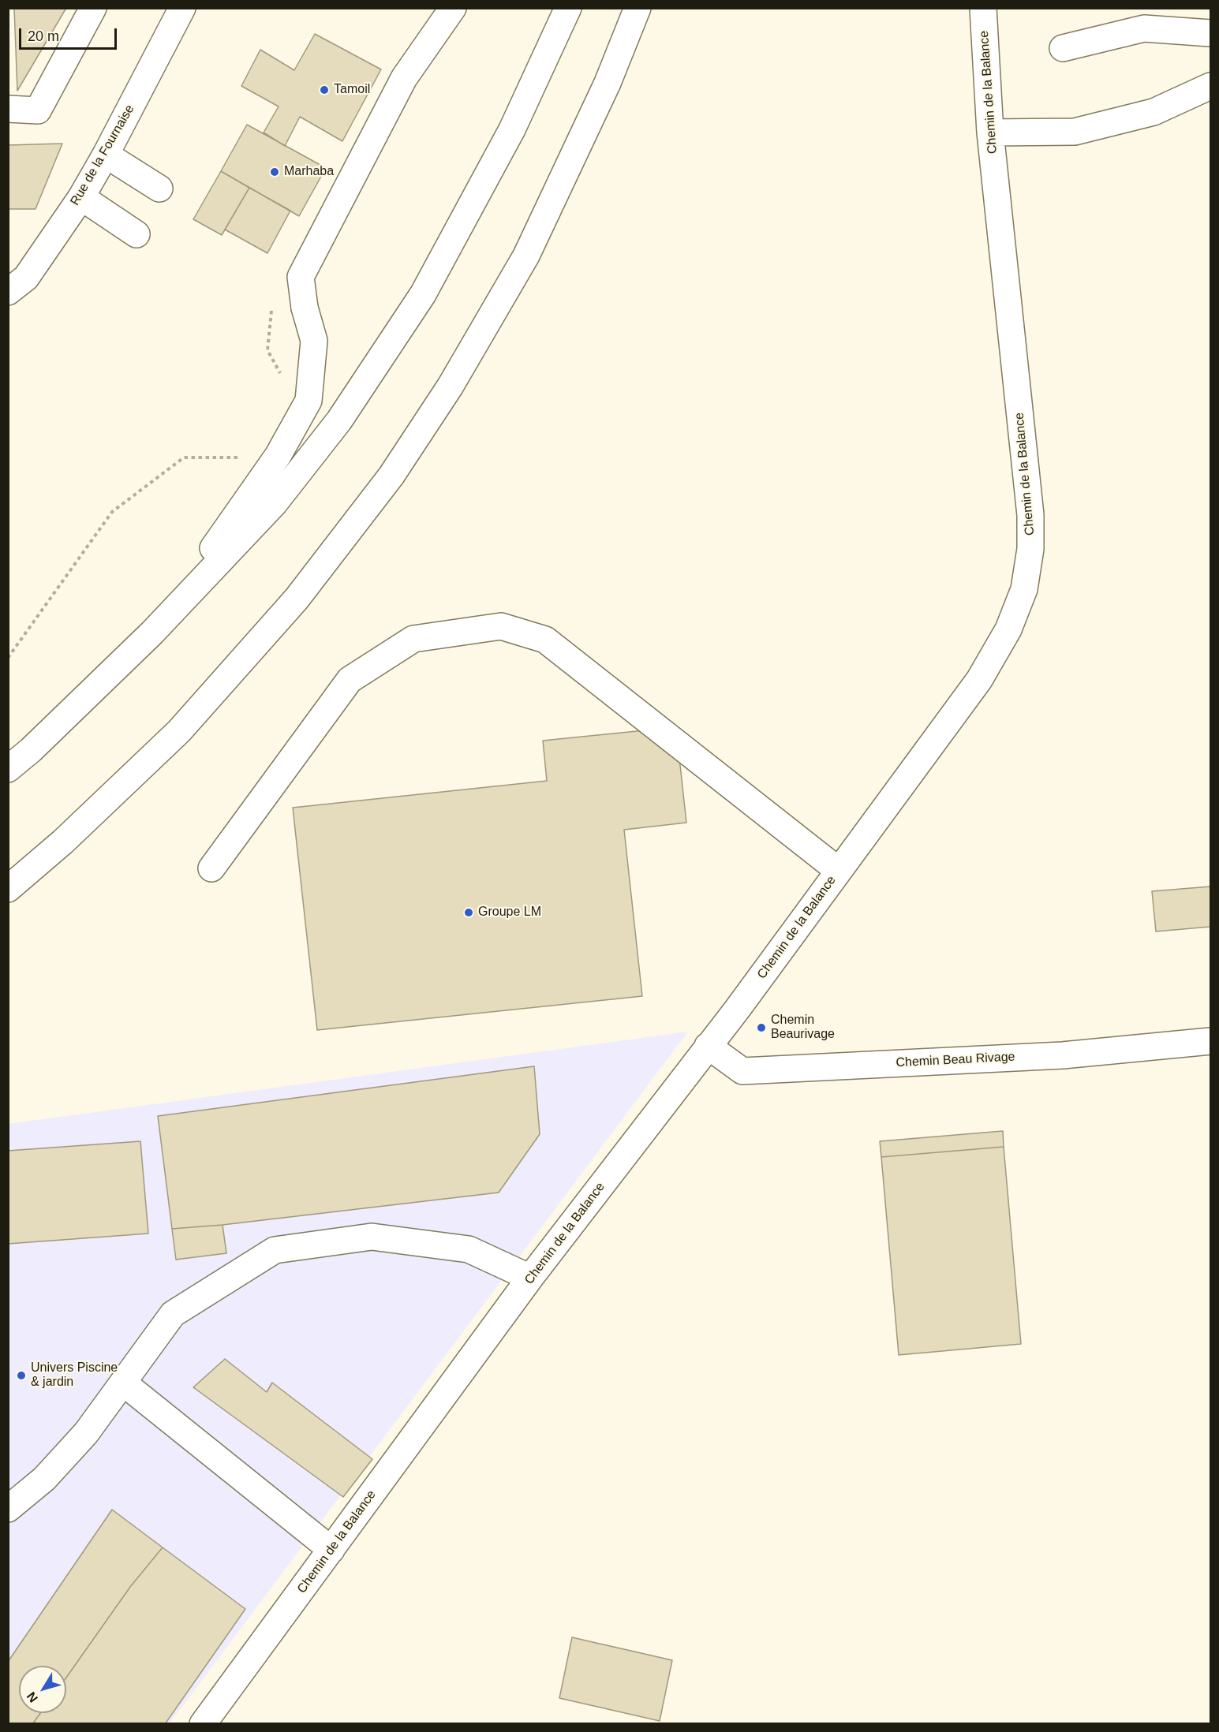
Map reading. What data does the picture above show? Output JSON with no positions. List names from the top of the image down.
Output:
{
  "streets": {
    "main road": ["Chemin de la Balance", "Rue de la Fournaise", "Chemin Beau Rivage"]
  },
  "crossings": [
    ["Chemin de la Balance", "Chemin Beau Rivage"]
  ],
  "places": [
    "Tamoil",
    "Marhaba",
    "Groupe LM",
    "Chemin Beaurivage",
    "Univers Piscine & jardin"
  ],
  "scale_bar": "20 m",
  "north": "bottom left"
}
